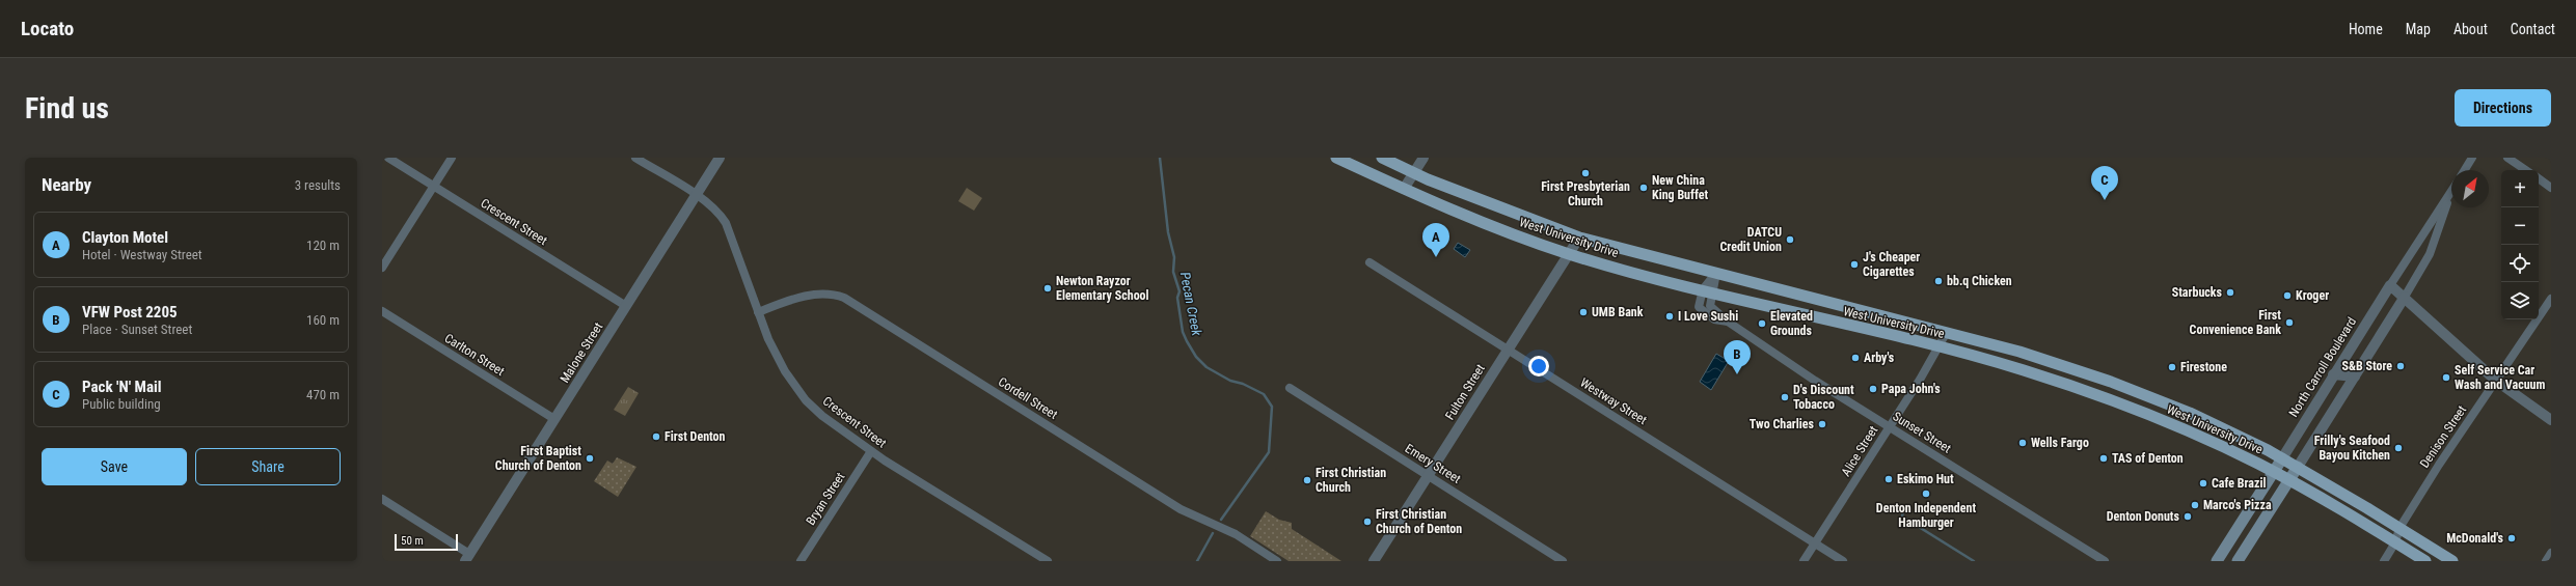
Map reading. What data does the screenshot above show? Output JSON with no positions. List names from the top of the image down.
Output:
{
  "streets": {
    "main road": ["West University Drive", "North Carroll Boulevard"],
    "street": [
      "Crescent Street",
      "Malone Street",
      "Carlton Street",
      "Fulton Street",
      "Cordell Street",
      "Westway Street",
      "Sunset Street",
      "Denison Street",
      "Alice Street",
      "Emery Street",
      "Bryan Street"
    ]
  },
  "crossings": [
    ["Crescent Street", "Malone Street"],
    ["Crescent Street", "Cordell Street"],
    ["Crescent Street", "Bryan Street"],
    ["West University Drive", "North Carroll Boulevard"],
    ["West University Drive", "Fulton Street"],
    ["West University Drive", "Sunset Street"],
    ["West University Drive", "Denison Street"],
    ["West University Drive", "Alice Street"],
    ["Malone Street", "Carlton Street"],
    ["Fulton Street", "Westway Street"],
    ["Fulton Street", "Emery Street"],
    ["Westway Street", "Alice Street"],
    ["Sunset Street", "Alice Street"]
  ],
  "water": ["Pecan Creek"],
  "places": [
    "First Presbyterian Church",
    "New China King Buffet",
    "DATCU Credit Union",
    "J's Cheaper Cigarettes",
    "bb.q Chicken",
    "Newton Rayzor Elementary School",
    "Starbucks",
    "Kroger",
    "UMB Bank",
    "I Love Sushi",
    "First Convenience Bank",
    "Elevated Grounds",
    "Arby's",
    "S&B Store",
    "Firestone",
    "Self Service Car Wash and Vacuum",
    "Papa John's",
    "D's Discount Tobacco",
    "Two Charlies",
    "First Denton",
    "Wells Fargo",
    "Frilly's Seafood Bayou Kitchen",
    "First Baptist Church of Denton",
    "TAS of Denton",
    "Eskimo Hut",
    "First Christian Church",
    "Cafe Brazil",
    "Denton Independent Hamburger",
    "Marco's Pizza",
    "Denton Donuts",
    "First Christian Church of Denton",
    "McDonald's"
  ],
  "scale_bar": "50 m",
  "north": "top right",
  "page": {
    "header": "Locato",
    "nav": [
      "Home",
      "Map",
      "About",
      "Contact"
    ],
    "buttons": [
      "Directions",
      ["Save", "Share"]
    ],
    "title": "Find us",
    "heading": ["Nearby", "3 results"],
    "pins": ["C", "A", "B"],
    "map_buttons": ["+", "−"],
    "list": [
      {
        "mark": "A",
        "name": "Clayton Motel",
        "note": "Hotel · Westway Street",
        "value": "120 m"
      },
      {
        "mark": "B",
        "name": "VFW Post 2205",
        "note": "Place · Sunset Street",
        "value": "160 m"
      },
      {
        "mark": "C",
        "name": "Pack 'N' Mail",
        "note": "Public building",
        "value": "470 m"
      }
    ],
    "scale": "50 m"
  }
}
